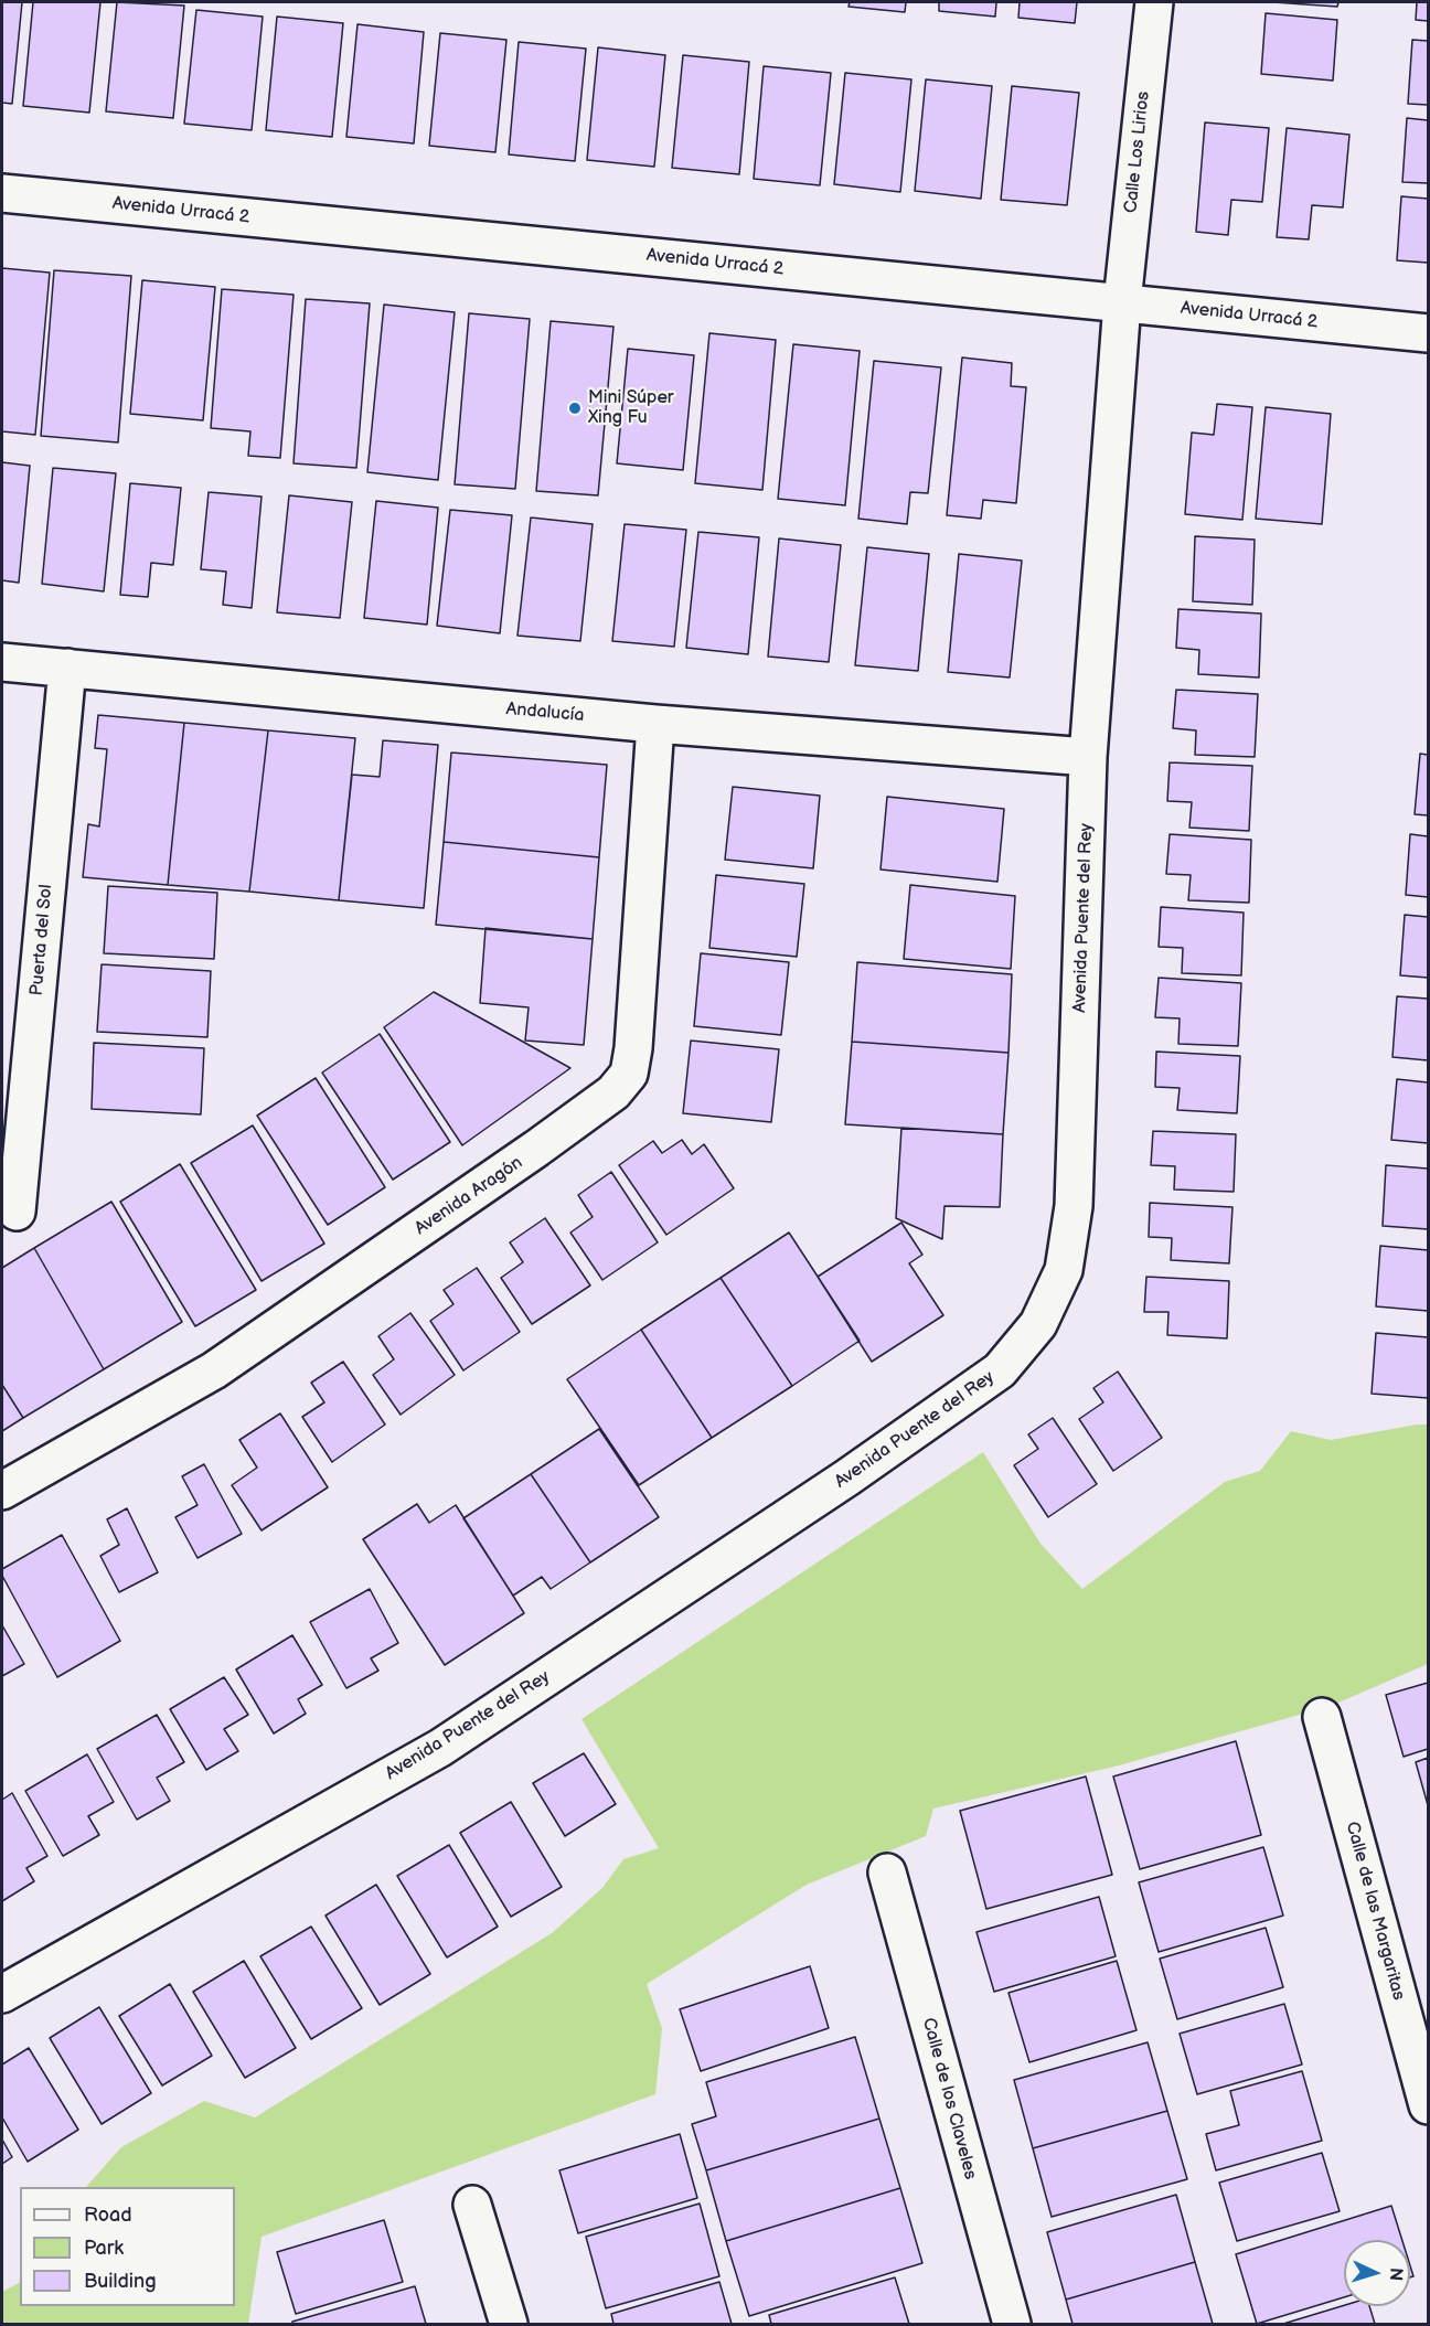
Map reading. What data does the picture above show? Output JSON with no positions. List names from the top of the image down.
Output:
{
  "streets": {
    "street": [
      "Calle Los Lirios",
      "Avenida Urracá 2",
      "Andalucía",
      "Avenida Puente del Rey",
      "Puerta del Sol",
      "Avenida Aragón",
      "Calle de las Margaritas",
      "Calle de los Claveles"
    ]
  },
  "crossings": [
    ["Calle Los Lirios", "Avenida Urracá 2"],
    ["Calle Los Lirios", "Avenida Puente del Rey"],
    ["Avenida Urracá 2", "Avenida Puente del Rey"],
    ["Andalucía", "Avenida Puente del Rey"],
    ["Andalucía", "Puerta del Sol"],
    ["Andalucía", "Avenida Aragón"]
  ],
  "places": ["Mini Súper Xing Fu"],
  "legend": ["Road", "Park", "Building"],
  "north": "right"
}
